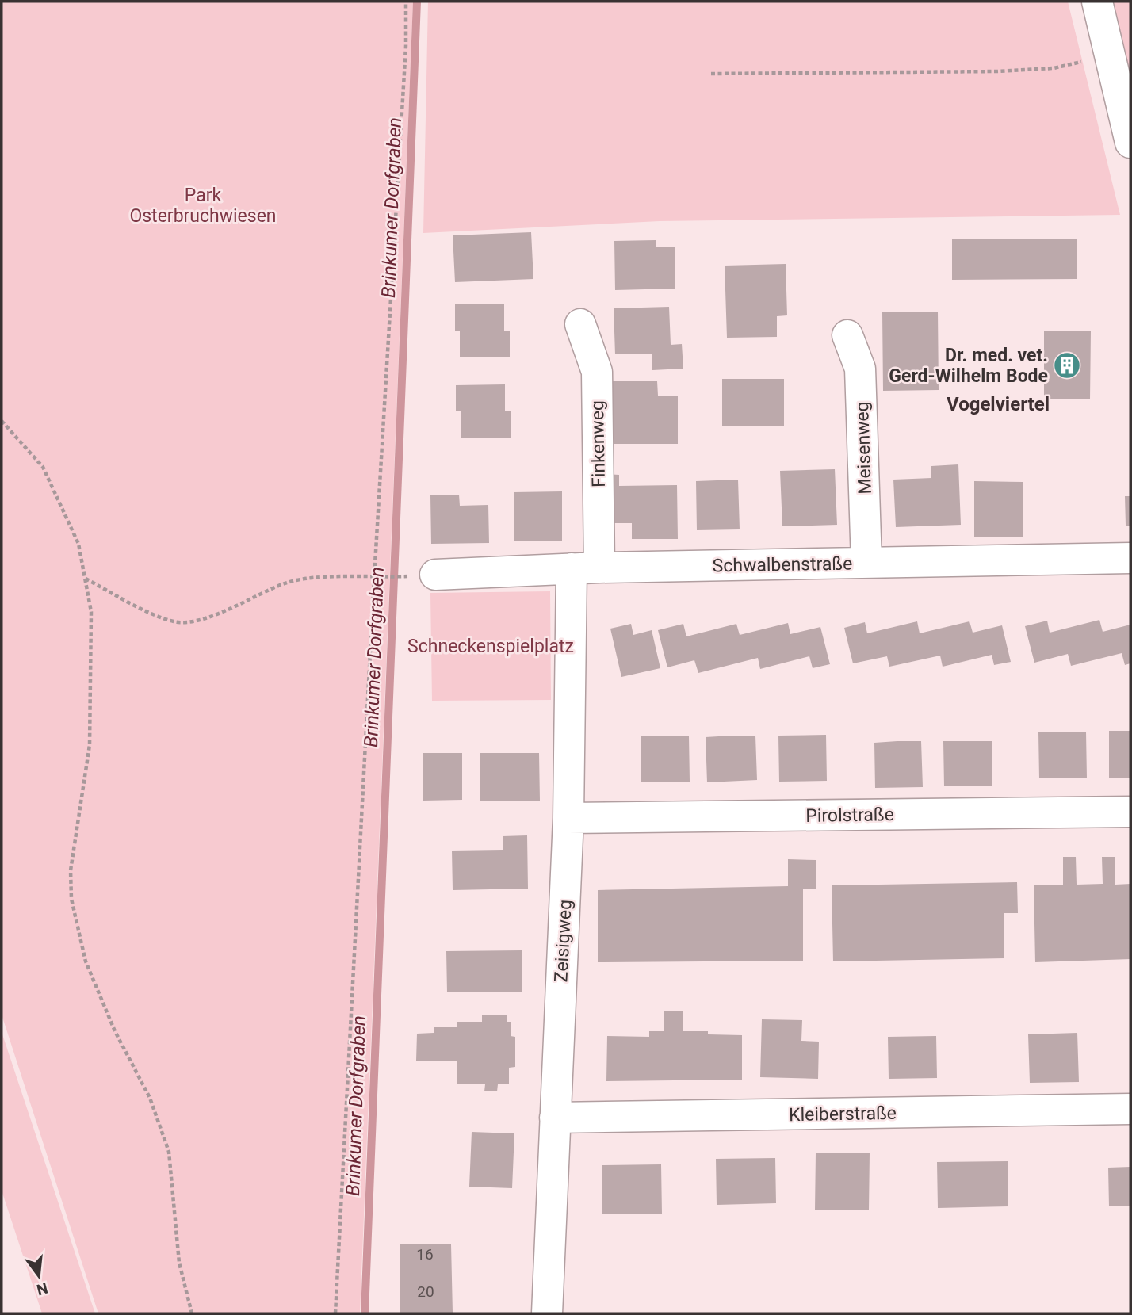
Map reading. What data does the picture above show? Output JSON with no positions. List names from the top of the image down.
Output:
{
  "streets": {
    "street": [
      "Finkenweg",
      "Meisenweg",
      "Schwalbenstraße",
      "Pirolstraße",
      "Zeisigweg",
      "Kleiberstraße"
    ]
  },
  "crossings": [
    ["Finkenweg", "Schwalbenstraße"],
    ["Finkenweg", "Zeisigweg"],
    ["Meisenweg", "Schwalbenstraße"],
    ["Schwalbenstraße", "Zeisigweg"],
    ["Pirolstraße", "Zeisigweg"],
    ["Zeisigweg", "Kleiberstraße"]
  ],
  "districts": ["Vogelviertel"],
  "water": ["Brinkumer Dorfgraben"],
  "parks": ["Park Osterbruchwiesen", "Schneckenspielplatz"],
  "places": {
    "building": ["Dr. med. vet. Gerd-Wilhelm Bode"]
  },
  "house_numbers": ["16", "20"],
  "north": "bottom"
}
